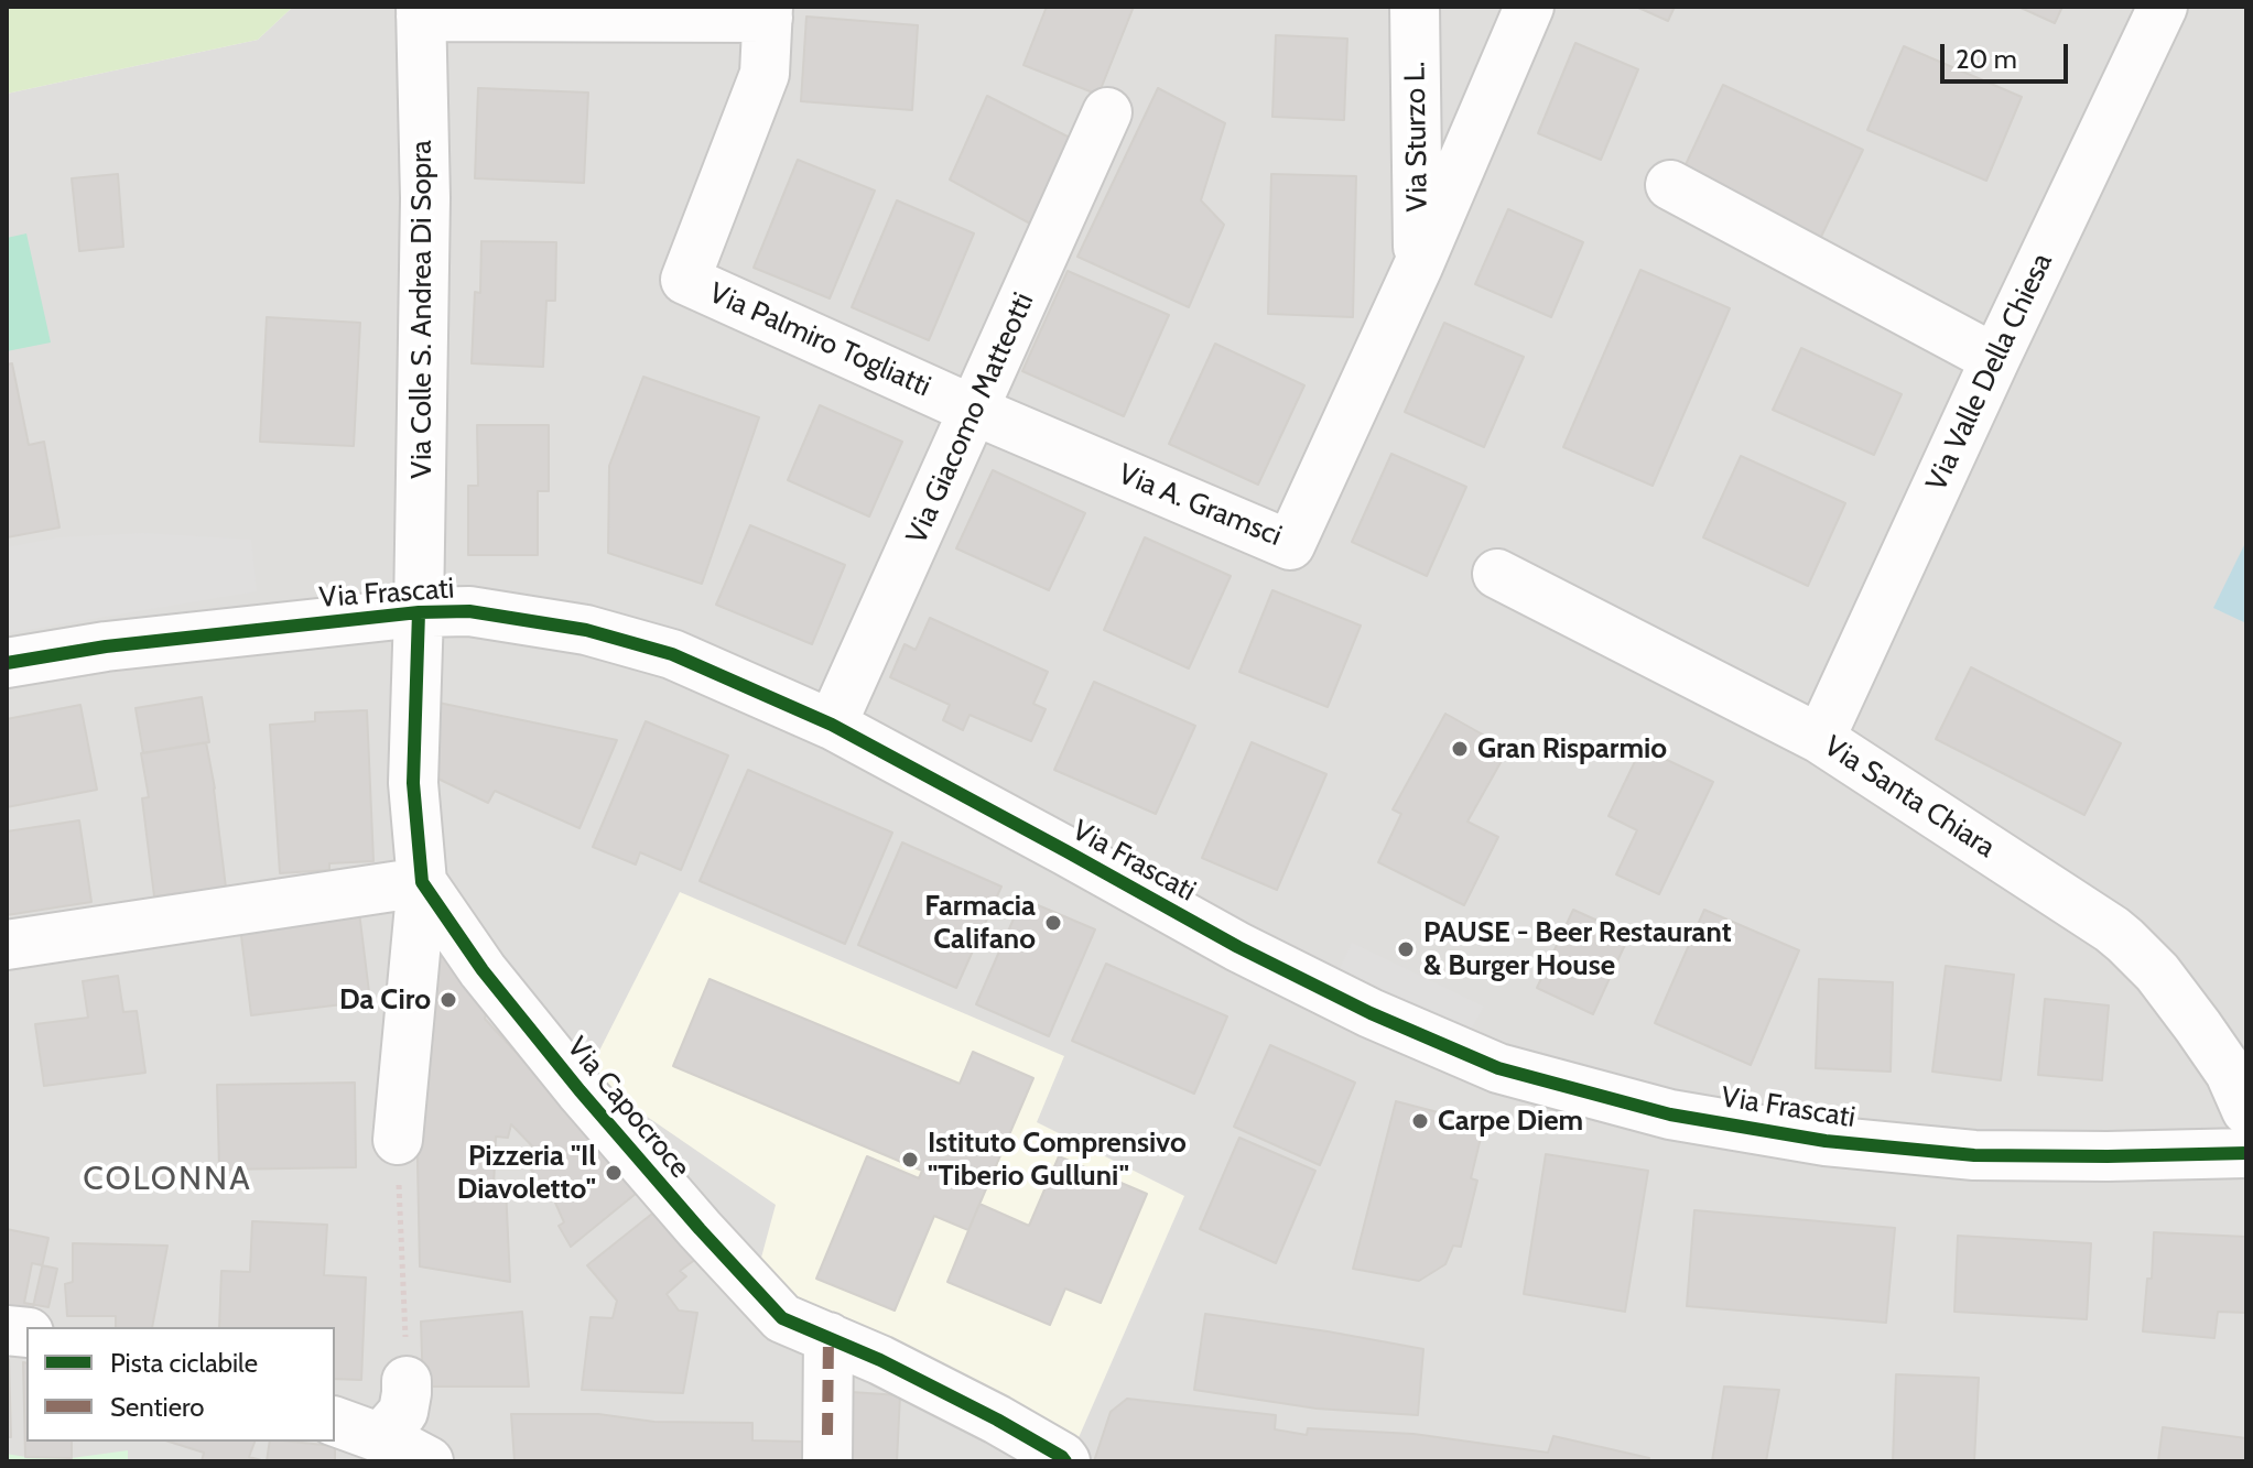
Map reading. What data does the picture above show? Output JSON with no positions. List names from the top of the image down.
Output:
{
  "streets": {
    "street": [
      "Via Sturzo L.",
      "Via Colle S. Andrea Di Sopra",
      "Via Palmiro Togliatti",
      "Via Valle Della Chiesa",
      "Via Giacomo Matteotti",
      "Via A. Gramsci",
      "Via Frascati",
      "Via Santa Chiara",
      "Via Capocroce"
    ]
  },
  "crossings": [
    ["Via Sturzo L.", "Via A. Gramsci"],
    ["Via Colle S. Andrea Di Sopra", "Via Frascati"],
    ["Via Colle S. Andrea Di Sopra", "Via Capocroce"],
    ["Via Palmiro Togliatti", "Via Giacomo Matteotti"],
    ["Via Palmiro Togliatti", "Via A. Gramsci"],
    ["Via Valle Della Chiesa", "Via Santa Chiara"],
    ["Via Giacomo Matteotti", "Via A. Gramsci"],
    ["Via Giacomo Matteotti", "Via Frascati"],
    ["Via Frascati", "Via Capocroce"]
  ],
  "districts": ["COLONNA"],
  "places": [
    "Gran Risparmio",
    "Farmacia Califano",
    "PAUSE - Beer Restaurant & Burger House",
    "Da Ciro",
    "Carpe Diem",
    "Istituto Comprensivo \"Tiberio Gulluni\"",
    "Pizzeria \"Il Diavoletto\""
  ],
  "legend": ["Pista ciclabile", "Sentiero"],
  "scale_bar": "20 m"
}
